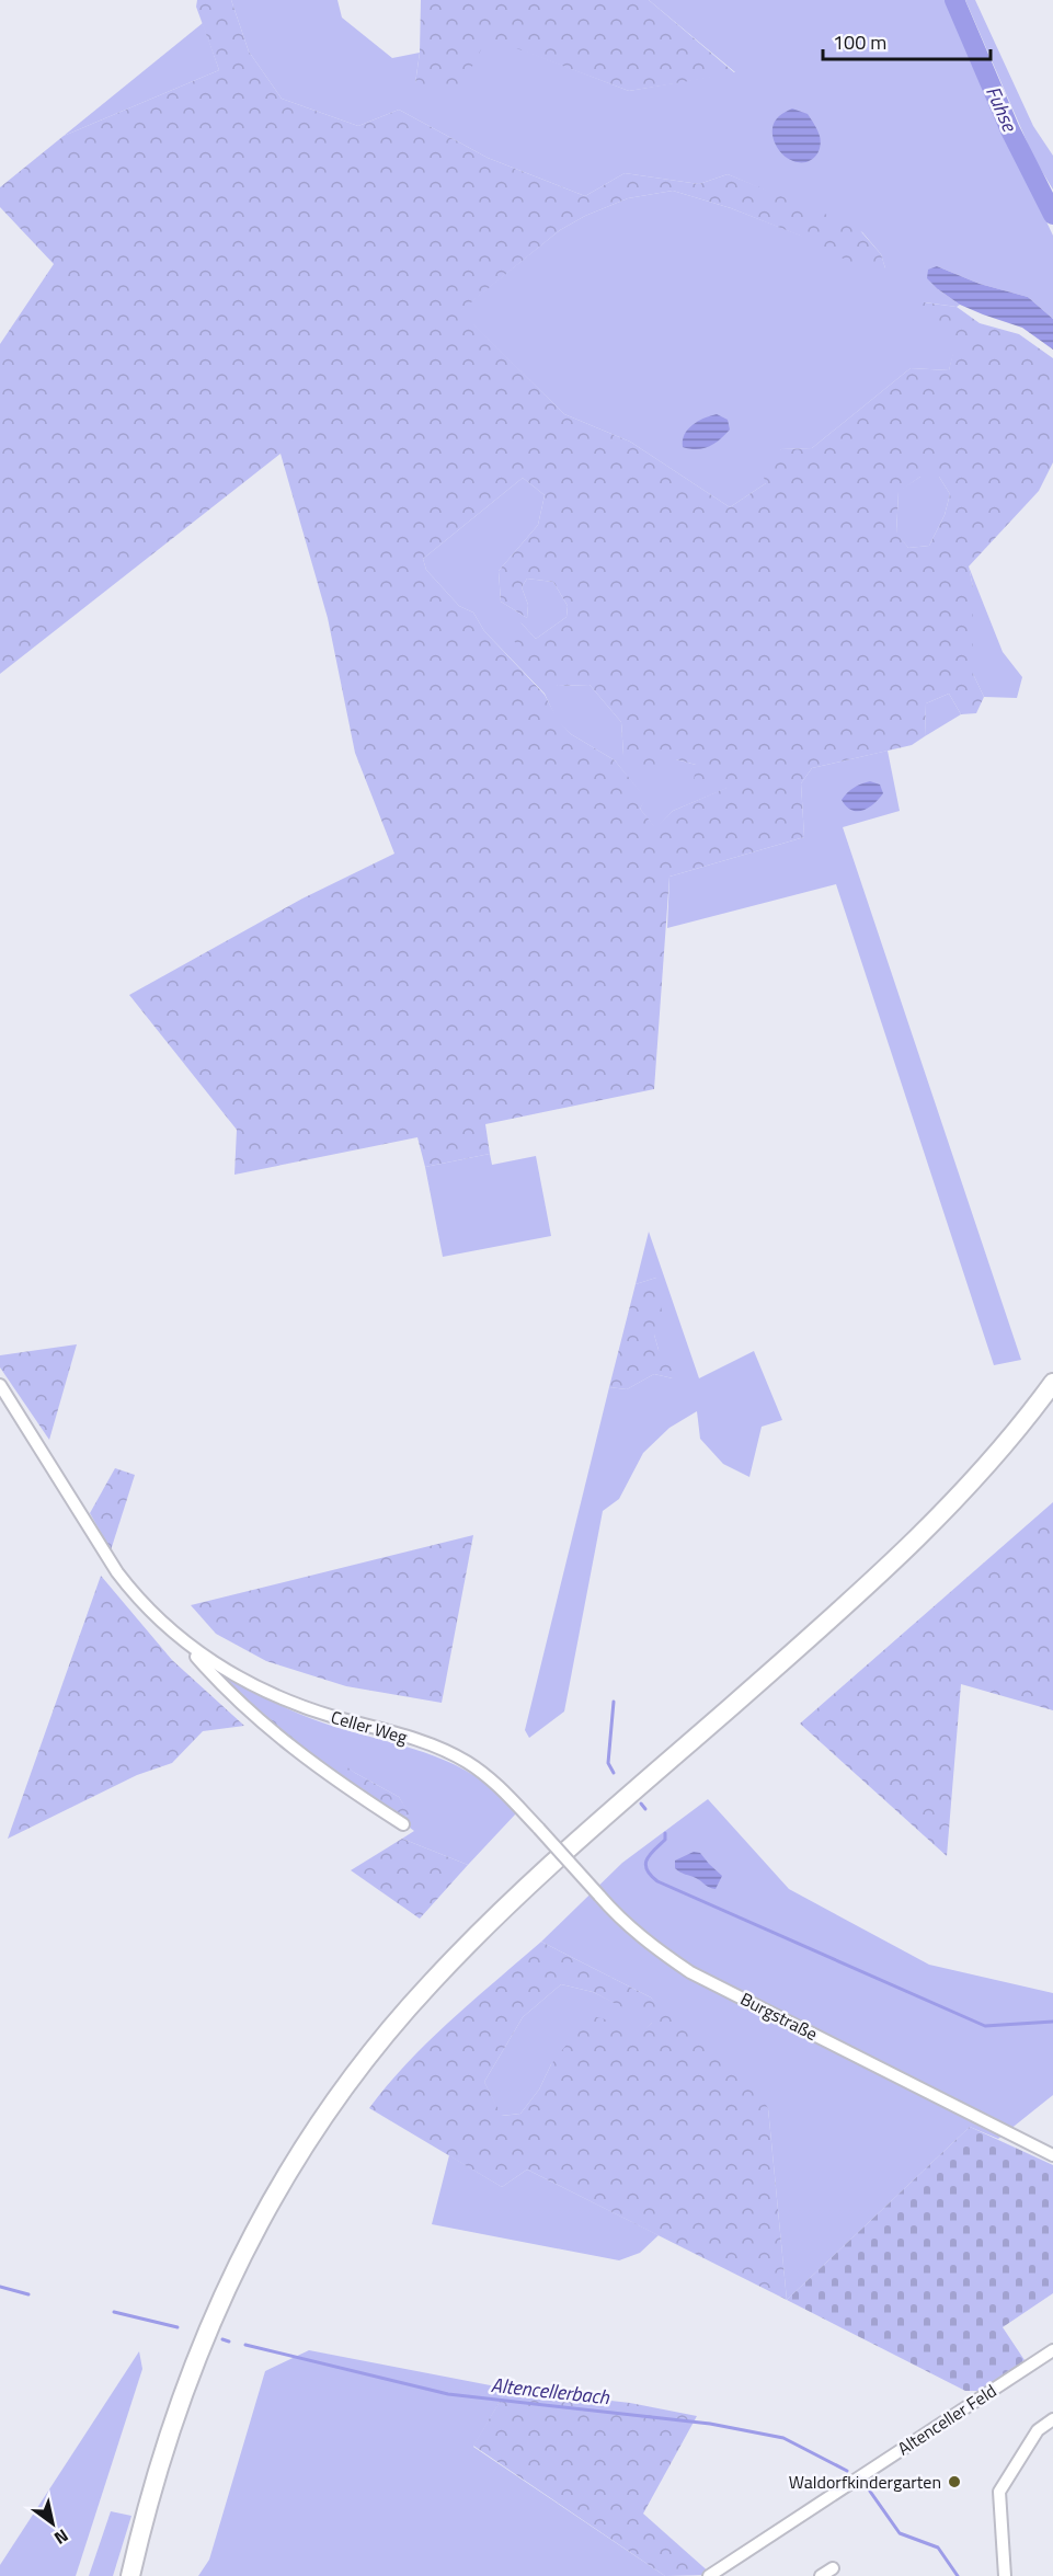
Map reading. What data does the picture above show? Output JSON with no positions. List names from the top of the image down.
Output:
{
  "streets": {
    "street": ["Celler Weg", "Burgstraße", "Altenceller Feld"]
  },
  "crossings": [
    ["Celler Weg", "Burgstraße"]
  ],
  "water": ["Fuhse", "Altencellerbach"],
  "places": ["Waldorfkindergarten"],
  "scale_bar": "100 m",
  "north": "bottom right"
}
